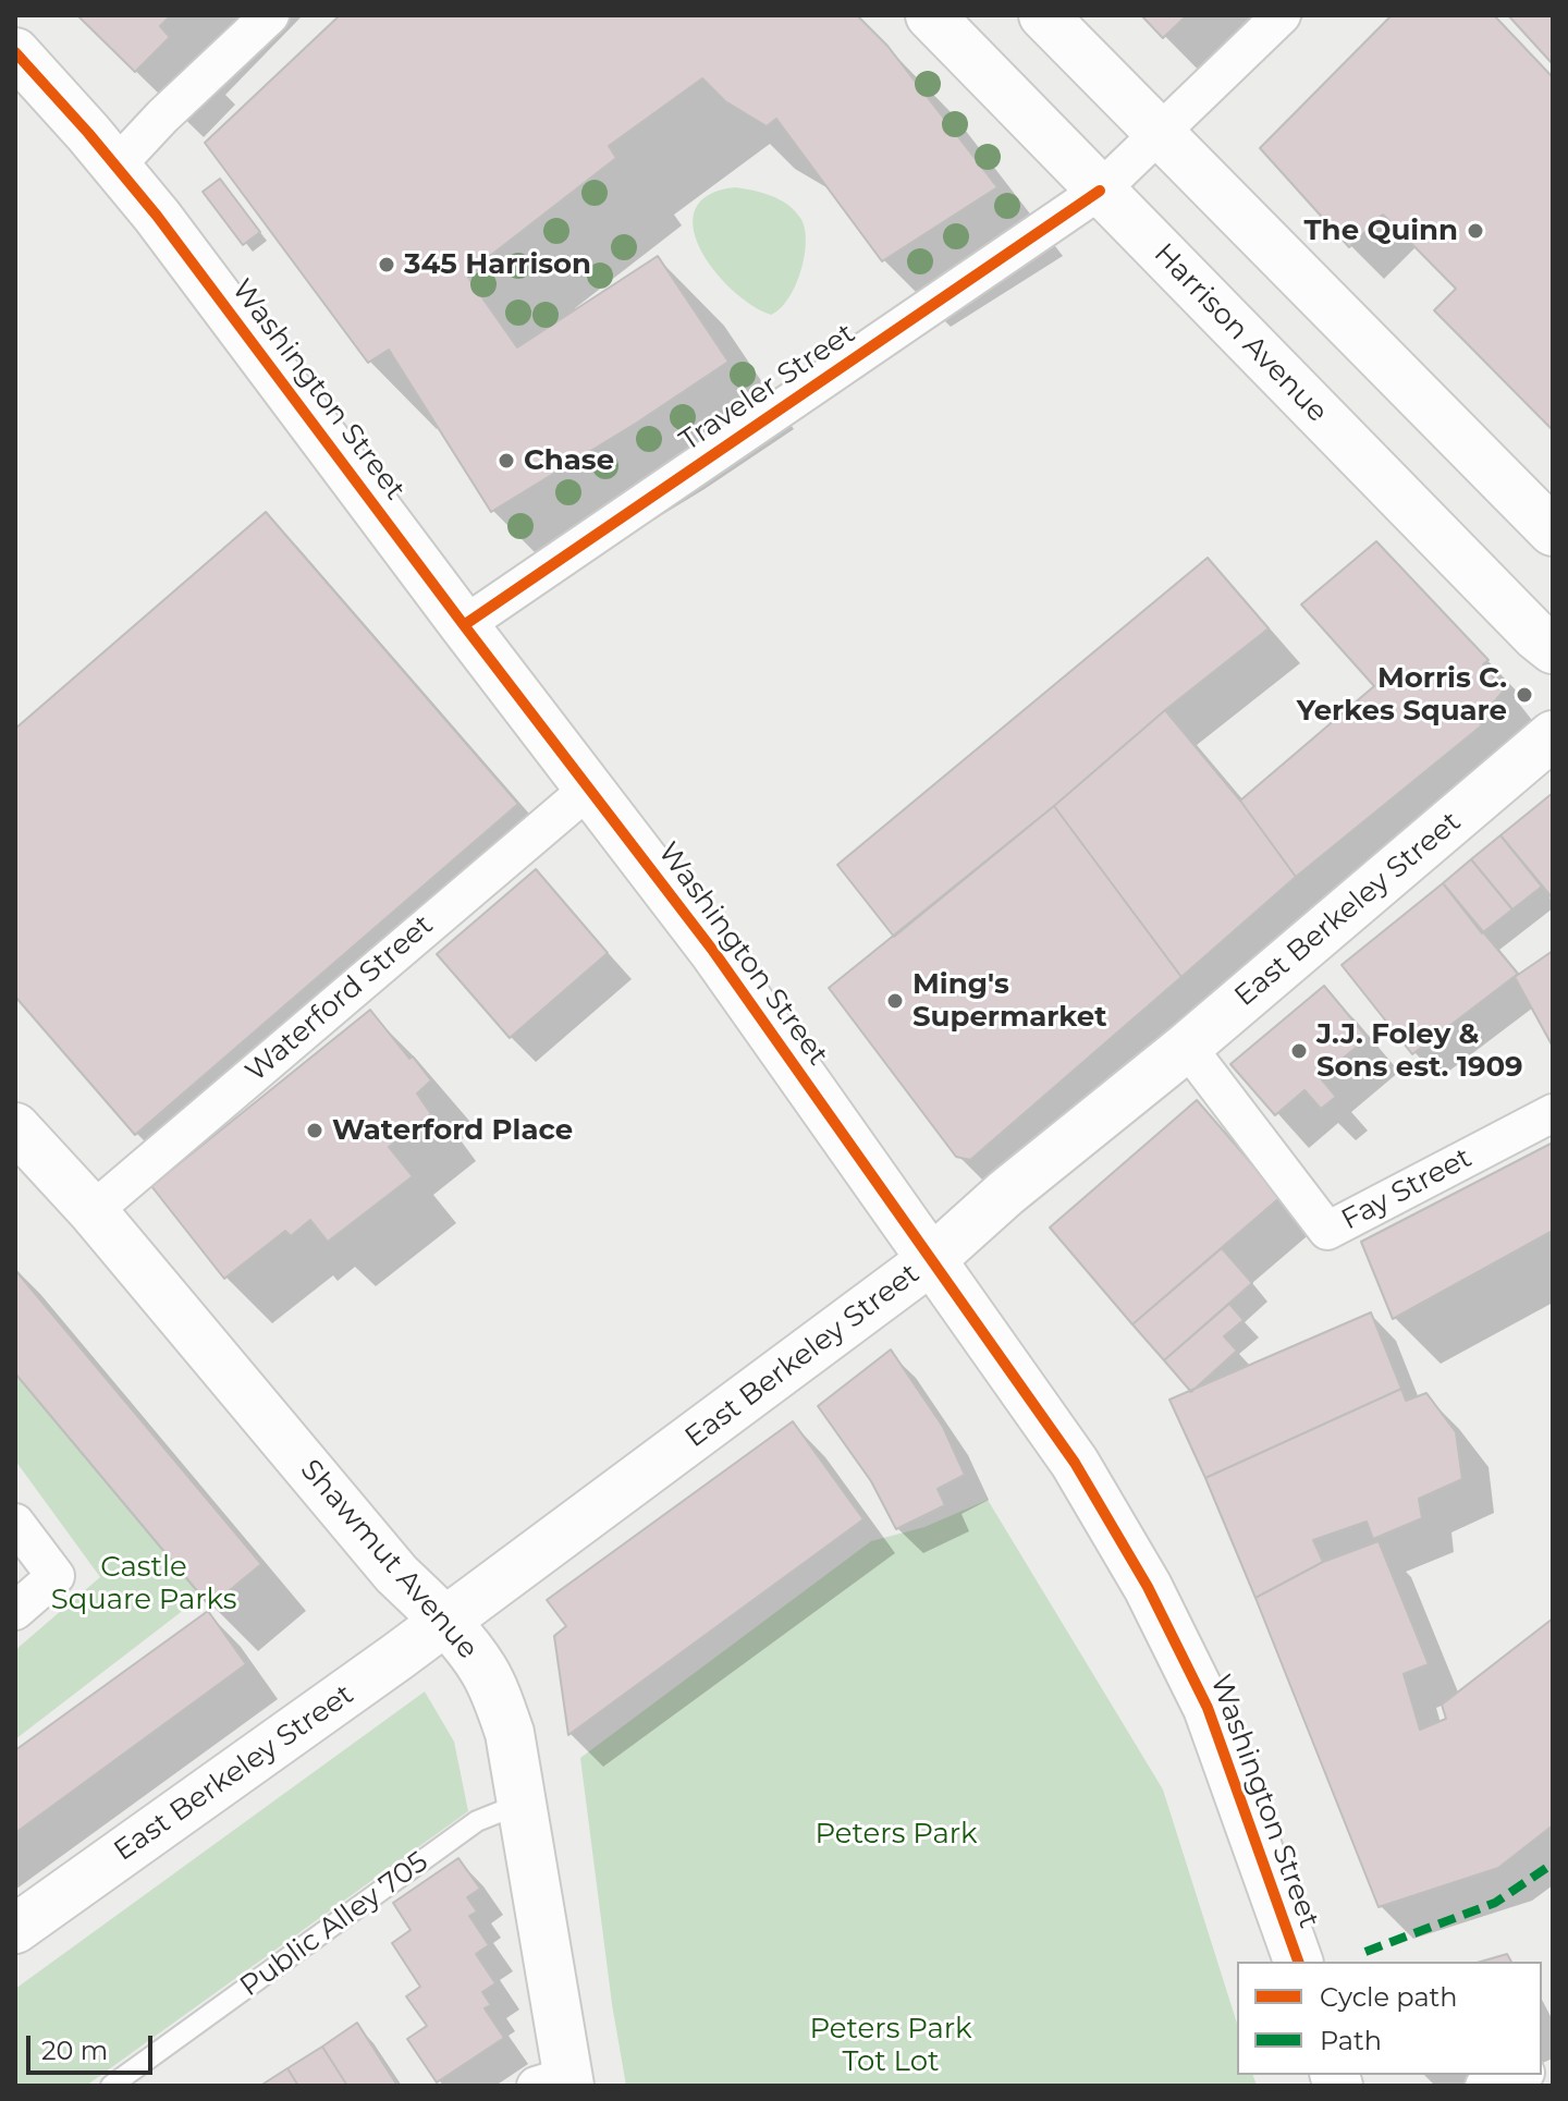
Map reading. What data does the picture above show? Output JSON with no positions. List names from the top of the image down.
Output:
{
  "streets": {
    "main road": [
      "Harrison Avenue",
      "Washington Street",
      "East Berkeley Street",
      "Shawmut Avenue"
    ],
    "street": ["Traveler Street", "Waterford Street", "Fay Street"],
    "lane": ["Public Alley 705"]
  },
  "crossings": [
    ["Harrison Avenue", "Traveler Street"],
    ["Traveler Street", "Washington Street"],
    ["Washington Street", "East Berkeley Street"],
    ["Washington Street", "Waterford Street"],
    ["East Berkeley Street", "Fay Street"],
    ["East Berkeley Street", "Shawmut Avenue"],
    ["Waterford Street", "Shawmut Avenue"],
    ["Shawmut Avenue", "Public Alley 705"]
  ],
  "parks": ["Castle Square Parks", "Peters Park", "Peters Park Tot Lot"],
  "places": [
    "The Quinn",
    "345 Harrison",
    "Chase",
    "Morris C. Yerkes Square",
    "Ming's Supermarket",
    "J.J. Foley & Sons est. 1909",
    "Waterford Place"
  ],
  "legend": ["Cycle path", "Path"],
  "scale_bar": "20 m"
}
